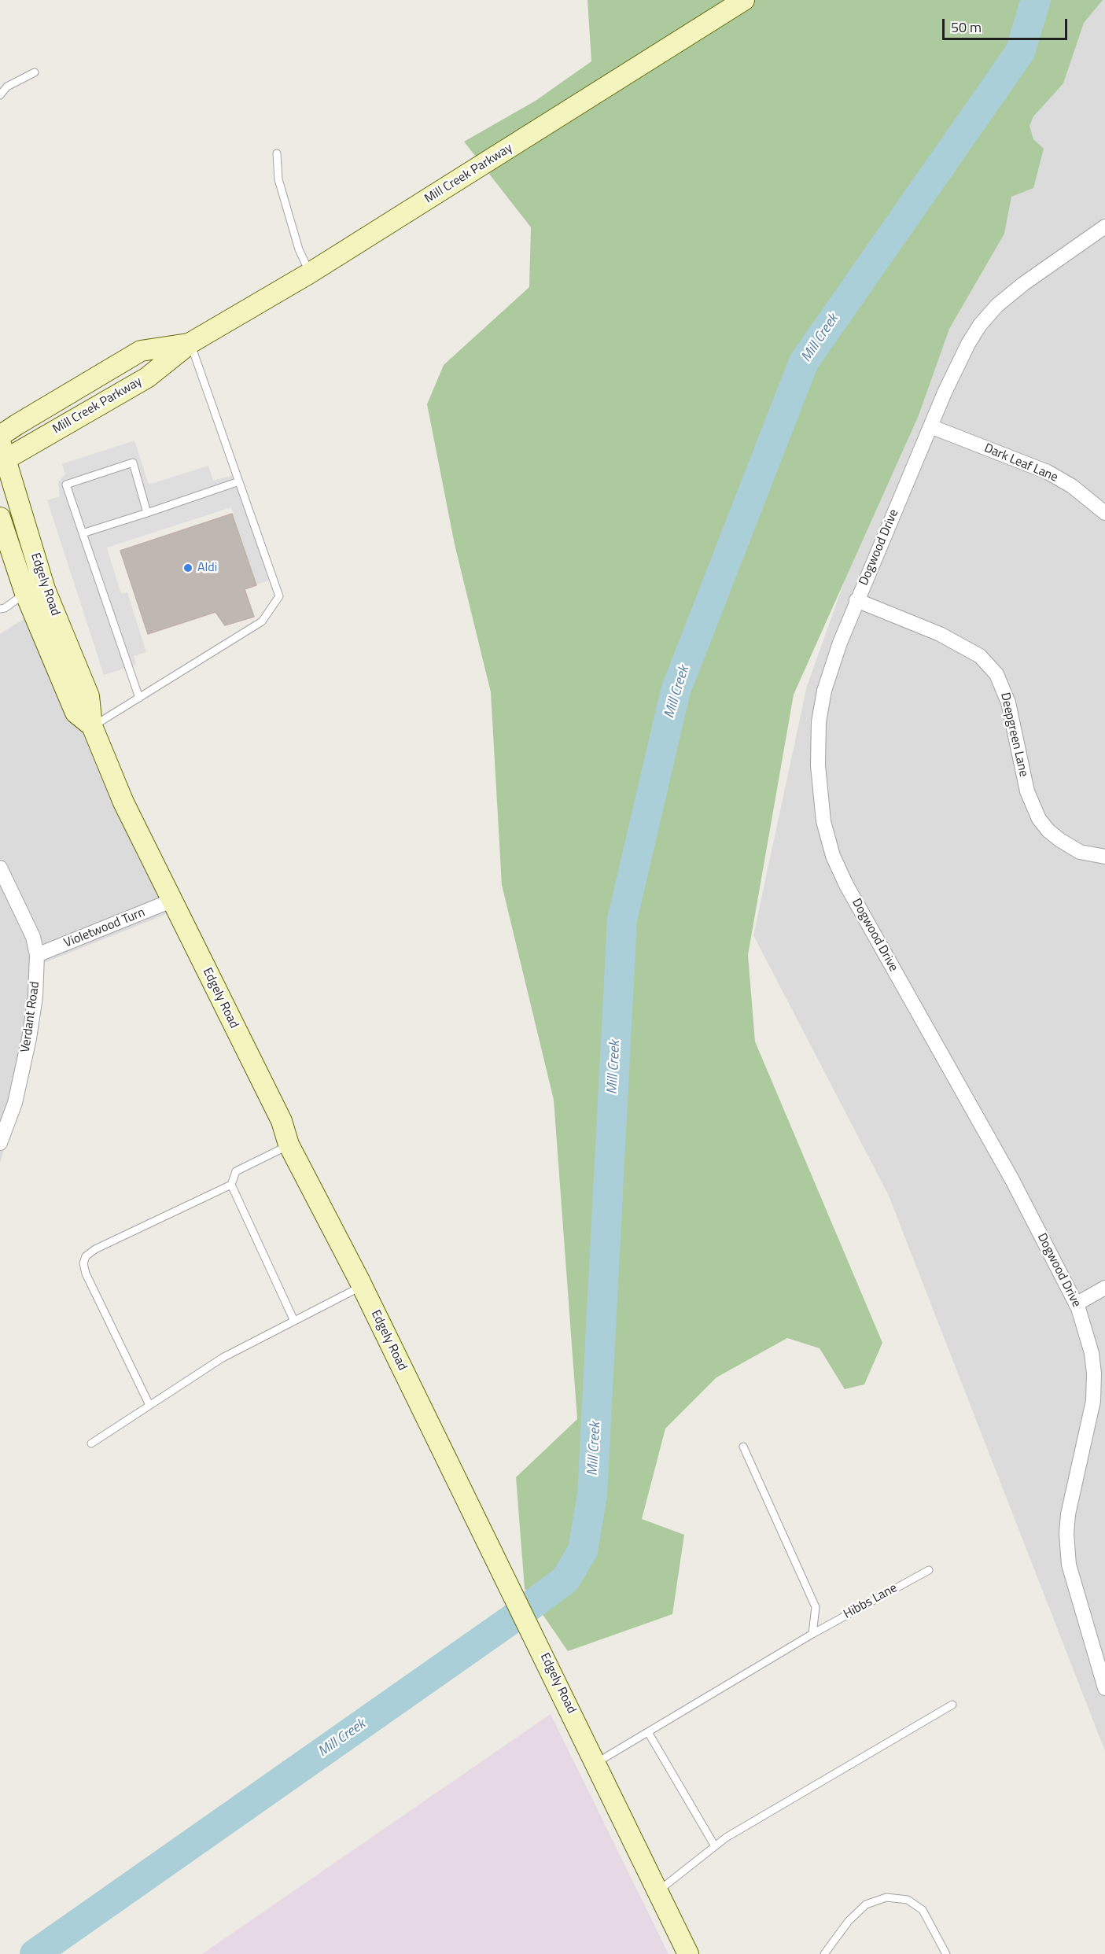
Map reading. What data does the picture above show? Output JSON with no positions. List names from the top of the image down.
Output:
{
  "streets": {
    "main road": ["Mill Creek Parkway", "Edgely Road"],
    "street": [
      "Dark Leaf Lane",
      "Dogwood Drive",
      "Deepgreen Lane",
      "Violetwood Turn",
      "Verdant Road"
    ],
    "lane": ["Hibbs Lane"]
  },
  "crossings": [
    ["Mill Creek Parkway", "Edgely Road"],
    ["Dark Leaf Lane", "Dogwood Drive"],
    ["Dogwood Drive", "Deepgreen Lane"],
    ["Edgely Road", "Violetwood Turn"],
    ["Edgely Road", "Hibbs Lane"],
    ["Violetwood Turn", "Verdant Road"]
  ],
  "water": ["Mill Creek"],
  "places": ["Aldi"],
  "scale_bar": "50 m"
}
